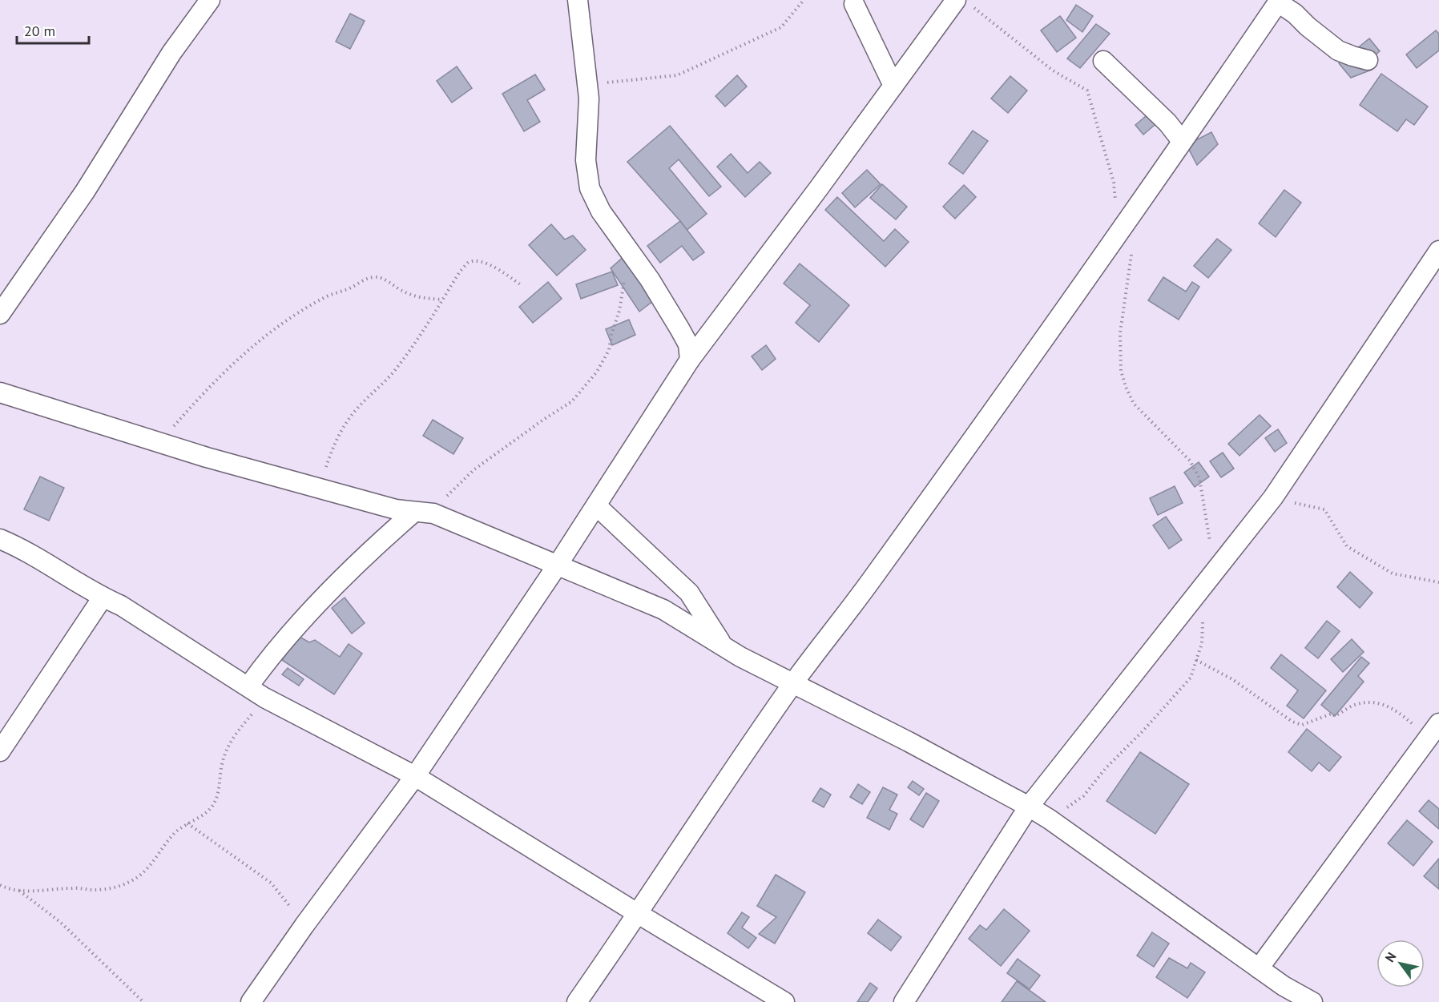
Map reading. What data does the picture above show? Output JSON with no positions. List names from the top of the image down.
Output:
{
  "scale_bar": "20 m",
  "north": "top left"
}
